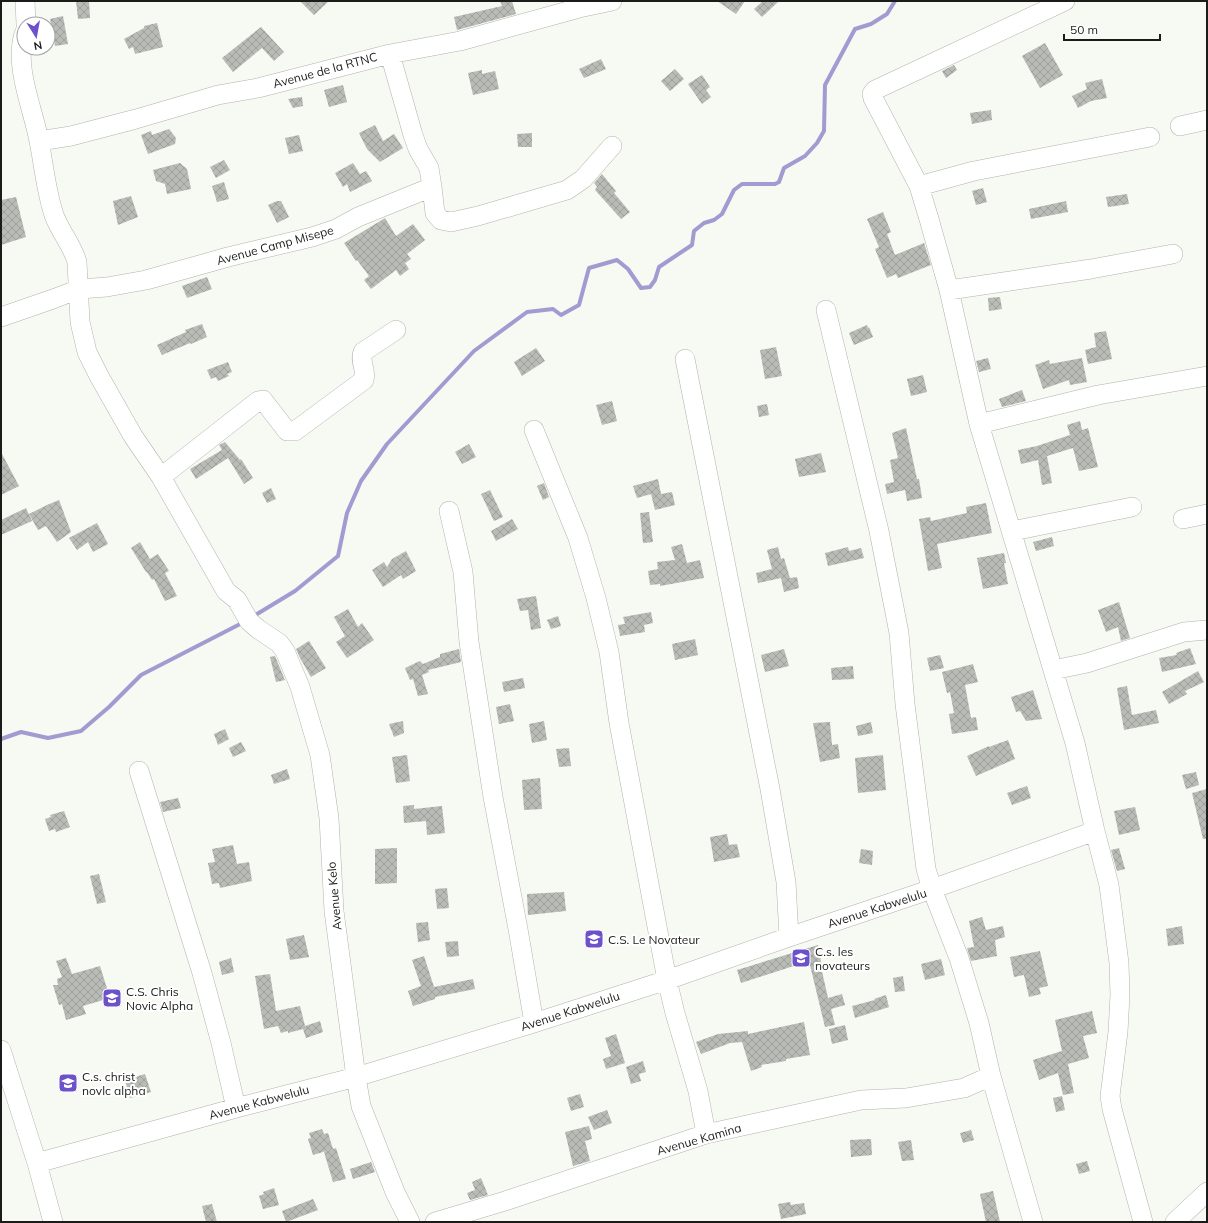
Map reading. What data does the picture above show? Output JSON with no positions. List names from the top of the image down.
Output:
{
  "streets": {
    "street": [
      "Avenue de la RTNC",
      "Avenue Camp Misepe",
      "Avenue Kelo",
      "Avenue Kabwelulu",
      "Avenue Kamina"
    ]
  },
  "crossings": [
    ["Avenue de la RTNC", "Avenue Kelo"],
    ["Avenue Camp Misepe", "Avenue Kelo"],
    ["Avenue Kelo", "Avenue Kabwelulu"]
  ],
  "places": {
    "school or university": [
      "C.S. Le Novateur",
      "C.s. les novateurs",
      "C.S. Chris Novic Alpha",
      "C.s. christ novlc alpha"
    ]
  },
  "scale_bar": "50 m",
  "north": "bottom"
}
